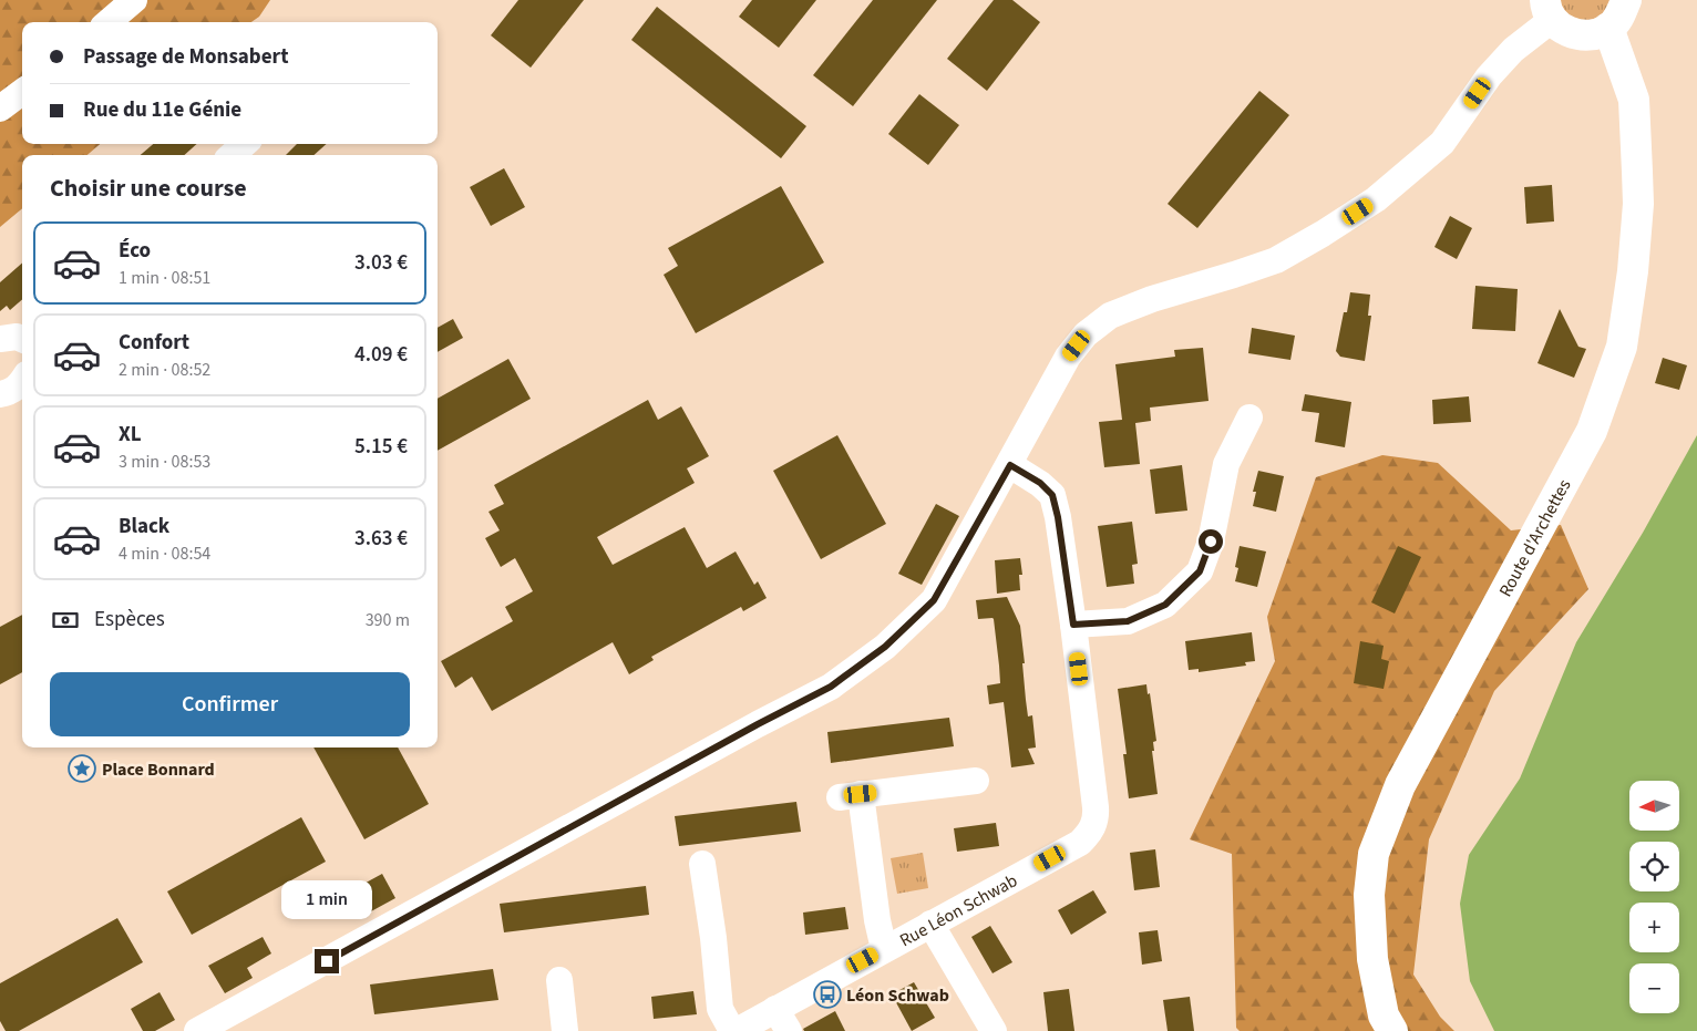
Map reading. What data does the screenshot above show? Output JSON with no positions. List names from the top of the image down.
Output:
{
  "streets": {
    "street": ["Route d'Archettes", "Rue Léon Schwab"]
  },
  "places": {
    "place": ["Place Bonnard"],
    "bus stop": ["Léon Schwab"]
  },
  "north": "left",
  "page": {
    "banner": ["Passage de Monsabert", "Rue du 11e Génie"],
    "heading": "Choisir une course",
    "list": [
      {
        "name": "Éco",
        "note": "1 min · 08:51",
        "value": "3.03 €"
      },
      {
        "name": "Confort",
        "note": "2 min · 08:52",
        "value": "4.09 €"
      },
      {
        "name": "XL",
        "note": "3 min · 08:53",
        "value": "5.15 €"
      },
      {
        "name": "Black",
        "note": "4 min · 08:54",
        "value": "3.63 €"
      }
    ],
    "pay": ["Espèces", "390 m"],
    "buttons": "Confirmer",
    "map_buttons": ["+", "−"],
    "bubble": "1 min"
  }
}
